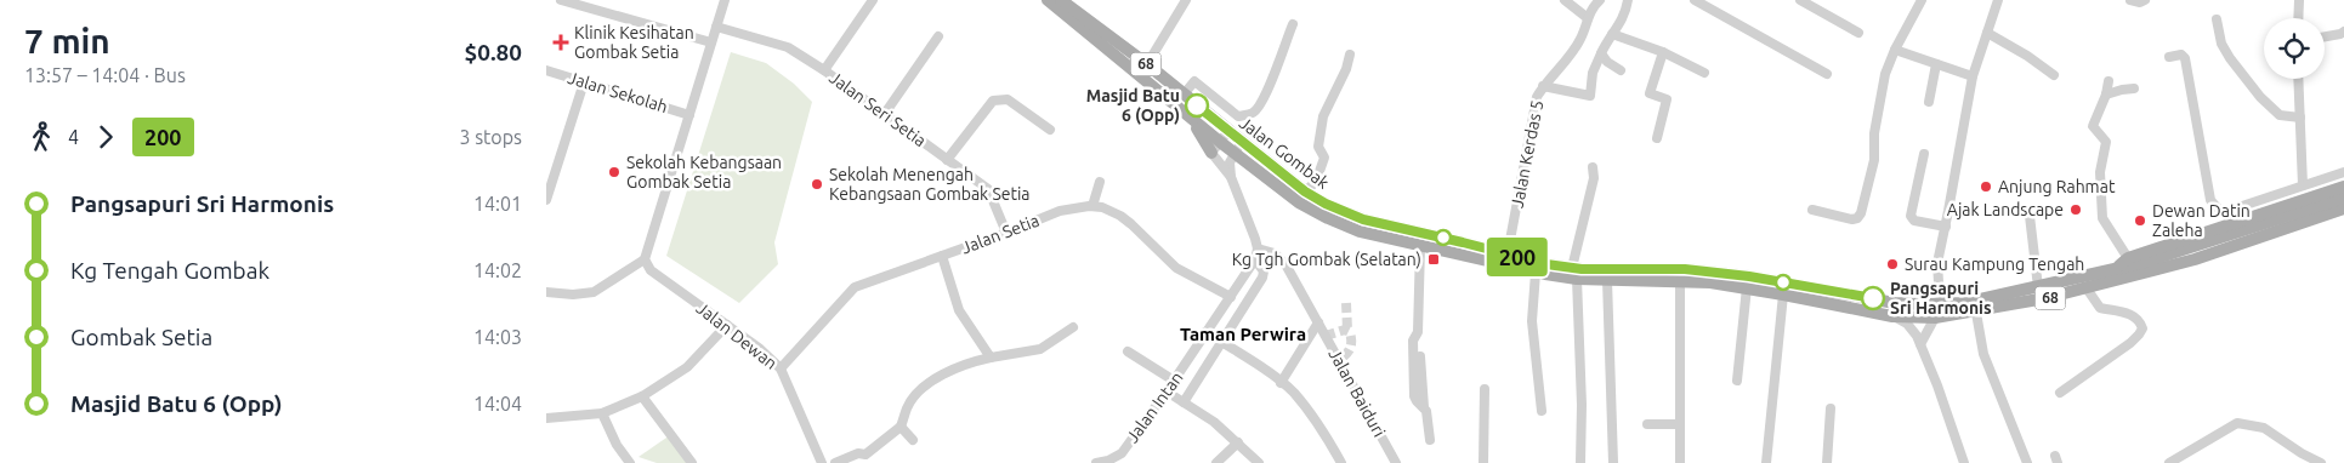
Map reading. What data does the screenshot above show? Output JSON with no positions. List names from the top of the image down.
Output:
{
  "streets": {
    "main road": ["68", "Jalan Gombak"],
    "street": [
      "Jalan Sekolah",
      "Jalan Seri Setia",
      "Jalan Kerdas 5",
      "Jalan Setia",
      "Jalan Dewan",
      "Jalan Baiduri",
      "Jalan Intan"
    ]
  },
  "crossings": [
    ["Jalan Seri Setia", "Jalan Setia"],
    ["Jalan Gombak", "Jalan Kerdas 5"],
    ["Jalan Setia", "Jalan Dewan"],
    ["Jalan Setia", "Jalan Intan"],
    ["Jalan Baiduri", "Jalan Intan"]
  ],
  "districts": ["Taman Perwira"],
  "places": {
    "health": ["Klinik Kesihatan Gombak Setia"],
    "other": [
      "Masjid Batu 6 (Opp)",
      "Sekolah Kebangsaan Gombak Setia",
      "Sekolah Menengah Kebangsaan Gombak Setia",
      "Anjung Rahmat",
      "Ajak Landscape",
      "Dewan Datin Zaleha",
      "Surau Kampung Tengah",
      "Pangsapuri Sri Harmonis"
    ],
    "transit": ["Kg Tgh Gombak (Selatan)"]
  },
  "lines": ["bus line 200"],
  "page": {
    "heading": ["7 min", "13:57 – 14:04 · Bus", "$0.80"],
    "on_map": "200",
    "legs": ["4", "200", "3 stops"],
    "list": [
      {
        "name": "Pangsapuri Sri Harmonis",
        "value": "14:01"
      },
      {
        "name": "Kg Tengah Gombak",
        "value": "14:02"
      },
      {
        "name": "Gombak Setia",
        "value": "14:03"
      },
      {
        "name": "Masjid Batu 6 (Opp)",
        "value": "14:04"
      }
    ]
  }
}
